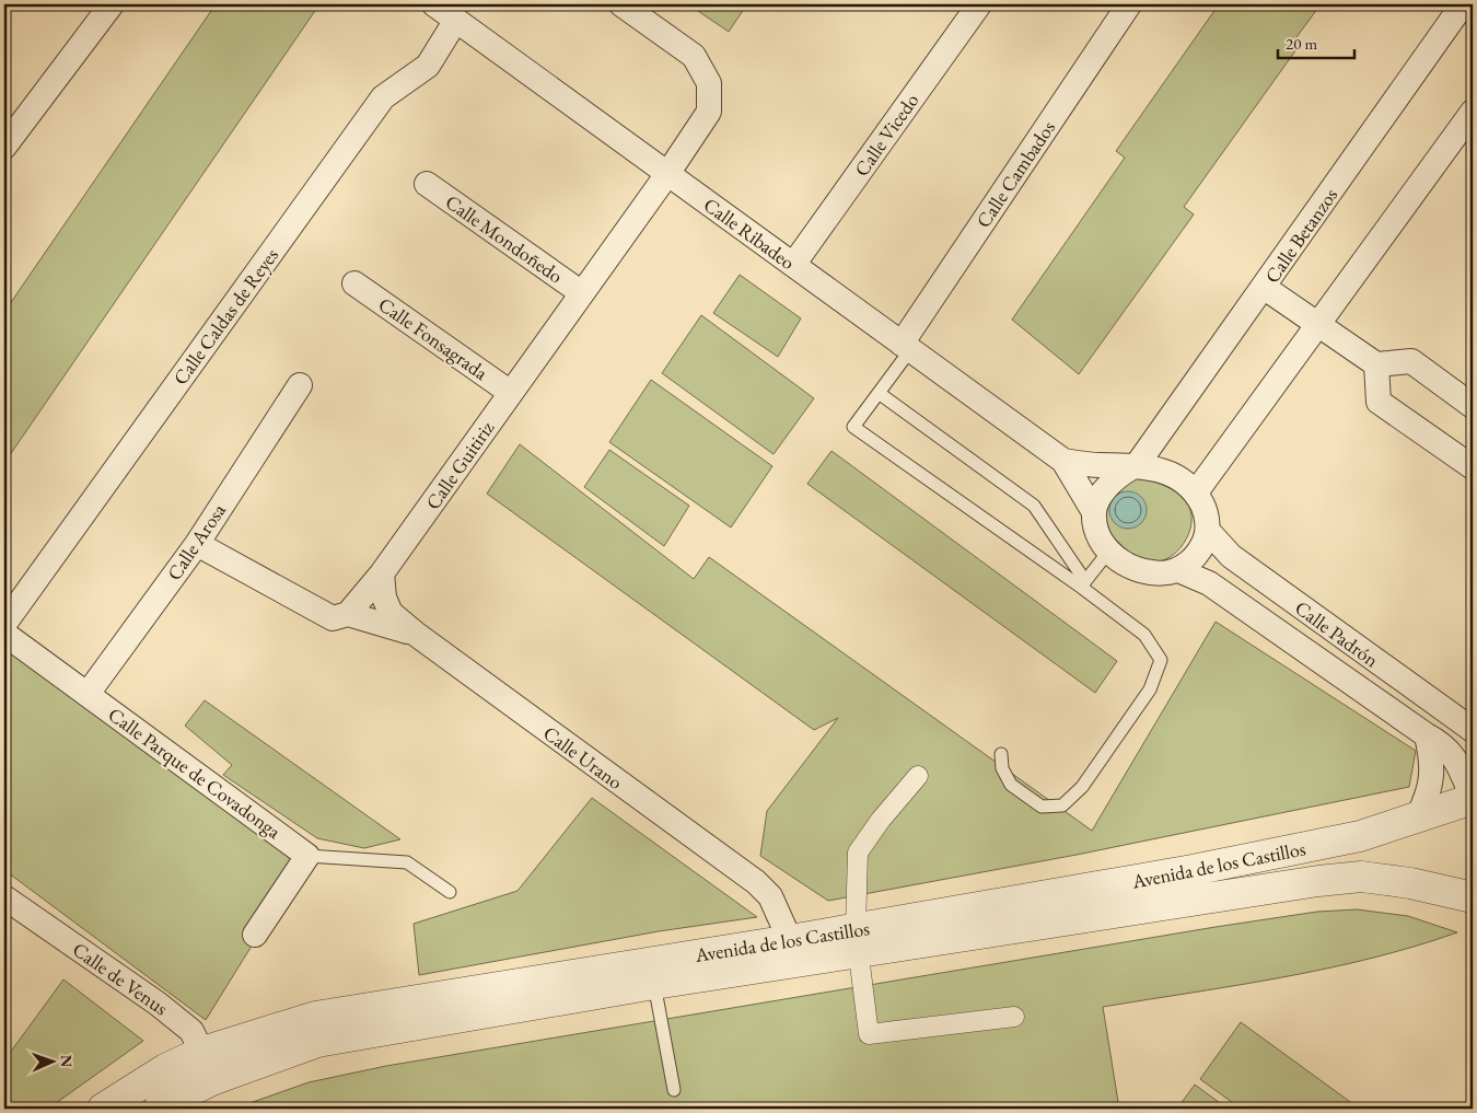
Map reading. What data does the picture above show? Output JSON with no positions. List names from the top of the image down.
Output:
{
  "streets": {
    "street": [
      "Calle Vicedo",
      "Calle Cambados",
      "Calle Ribadeo",
      "Calle Betanzos",
      "Calle Mondoñedo",
      "Calle Caldas de Reyes",
      "Calle Fonsagrada",
      "Calle Guitiriz",
      "Calle Arosa",
      "Calle Padrón",
      "Calle Urano",
      "Calle Parque de Covadonga",
      "Avenida de los Castillos",
      "Calle de Venus"
    ]
  },
  "crossings": [
    ["Calle Vicedo", "Calle Ribadeo"],
    ["Calle Cambados", "Calle Ribadeo"],
    ["Calle Ribadeo", "Calle Betanzos"],
    ["Calle Ribadeo", "Calle Caldas de Reyes"],
    ["Calle Ribadeo", "Calle Guitiriz"],
    ["Calle Ribadeo", "Calle Padrón"],
    ["Calle Betanzos", "Calle Padrón"],
    ["Calle Mondoñedo", "Calle Guitiriz"],
    ["Calle Fonsagrada", "Calle Guitiriz"],
    ["Calle Guitiriz", "Calle Urano"],
    ["Calle Arosa", "Calle Parque de Covadonga"],
    ["Calle Padrón", "Avenida de los Castillos"],
    ["Calle Urano", "Avenida de los Castillos"],
    ["Avenida de los Castillos", "Calle de Venus"]
  ],
  "scale_bar": "20 m",
  "north": "right"
}
